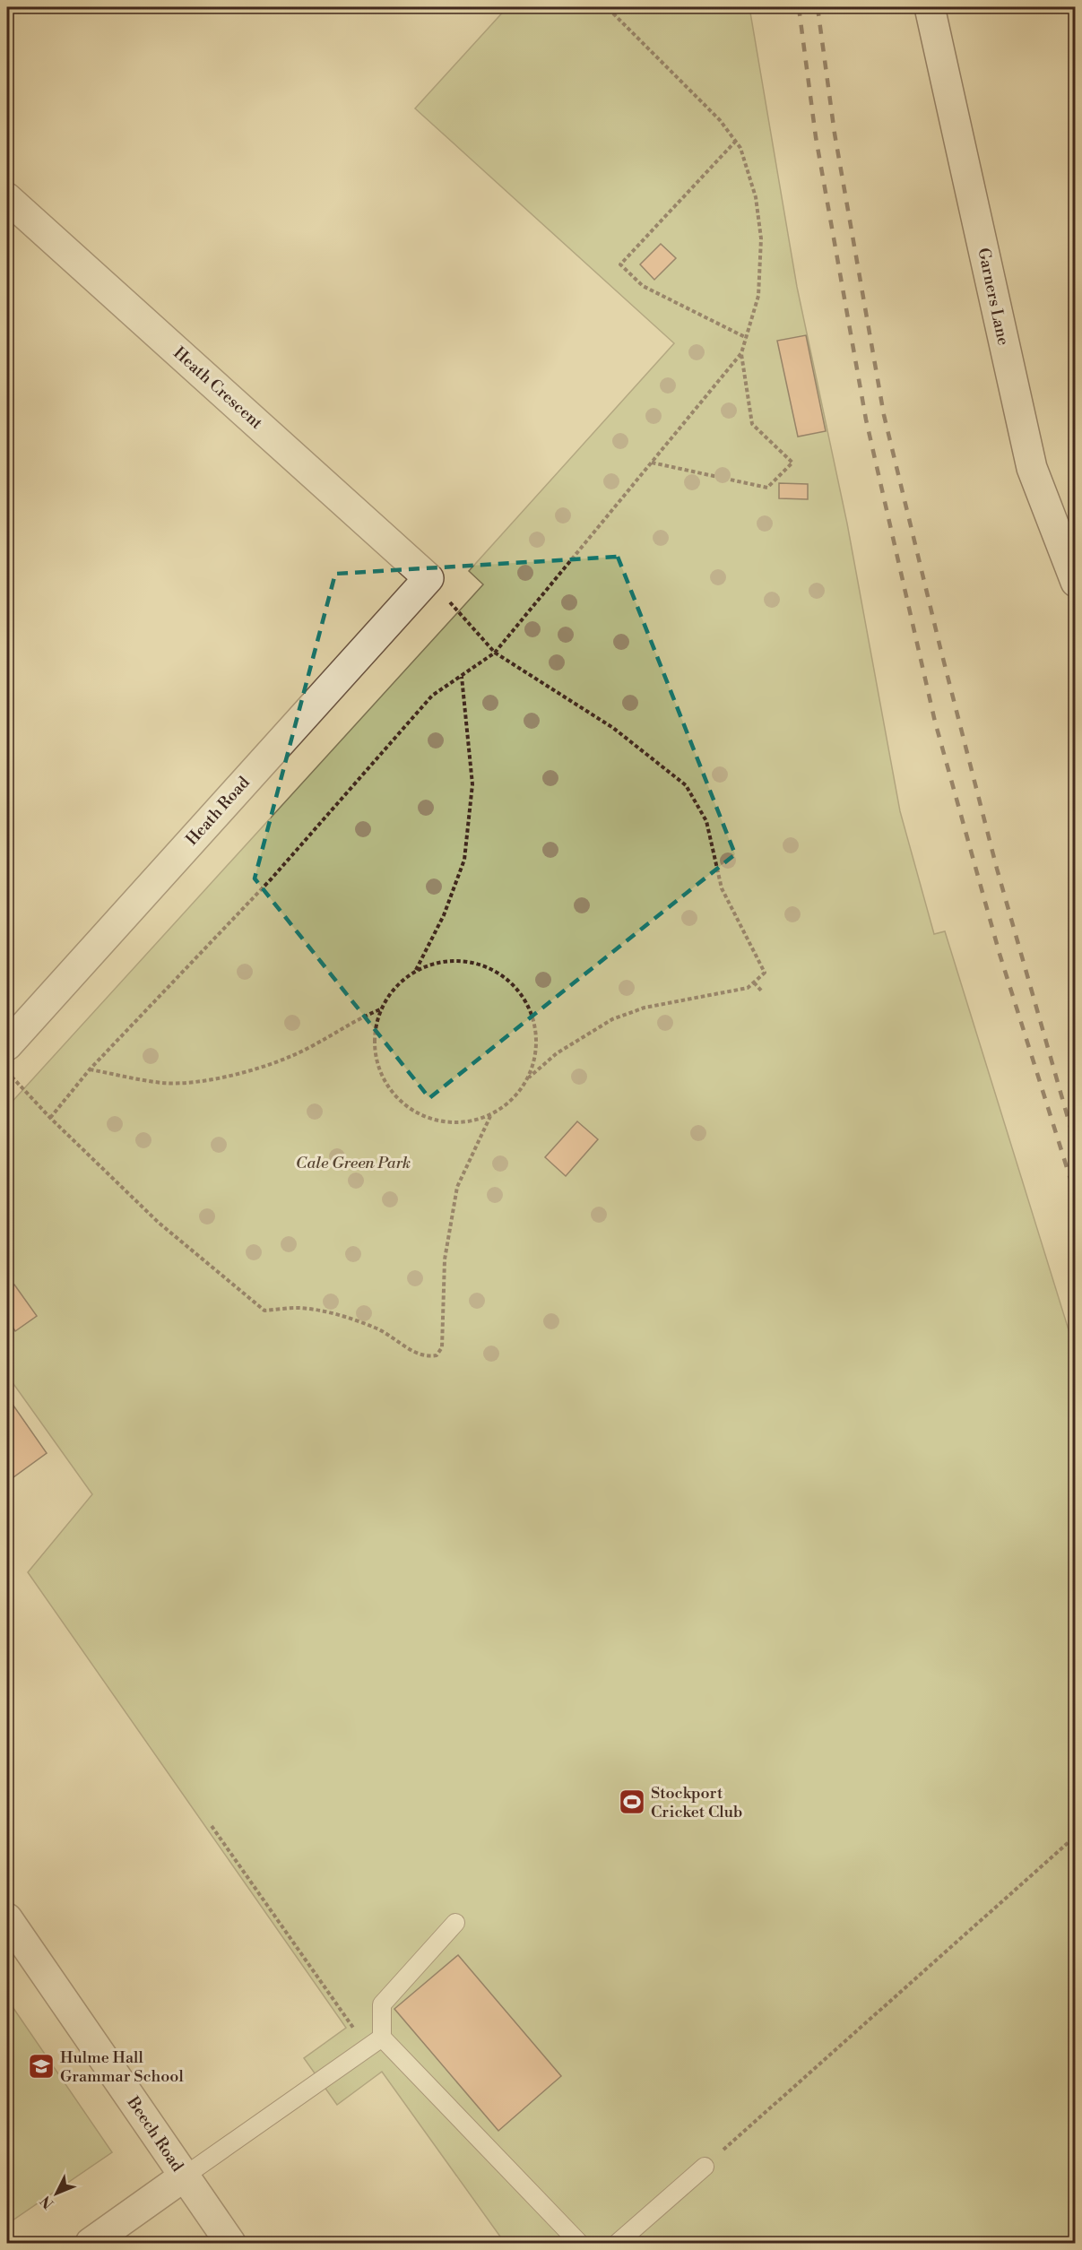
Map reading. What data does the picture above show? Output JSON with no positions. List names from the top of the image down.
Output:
{
  "streets": {
    "street": [
      "Garners Lane",
      "Heath Crescent",
      "Heath Road",
      "Beech Road"
    ]
  },
  "crossings": [
    ["Heath Crescent", "Heath Road"]
  ],
  "parks": ["Cale Green Park"],
  "places": {
    "sports": ["Stockport Cricket Club"],
    "school or university": ["Hulme Hall Grammar School"]
  },
  "north": "bottom left"
}
